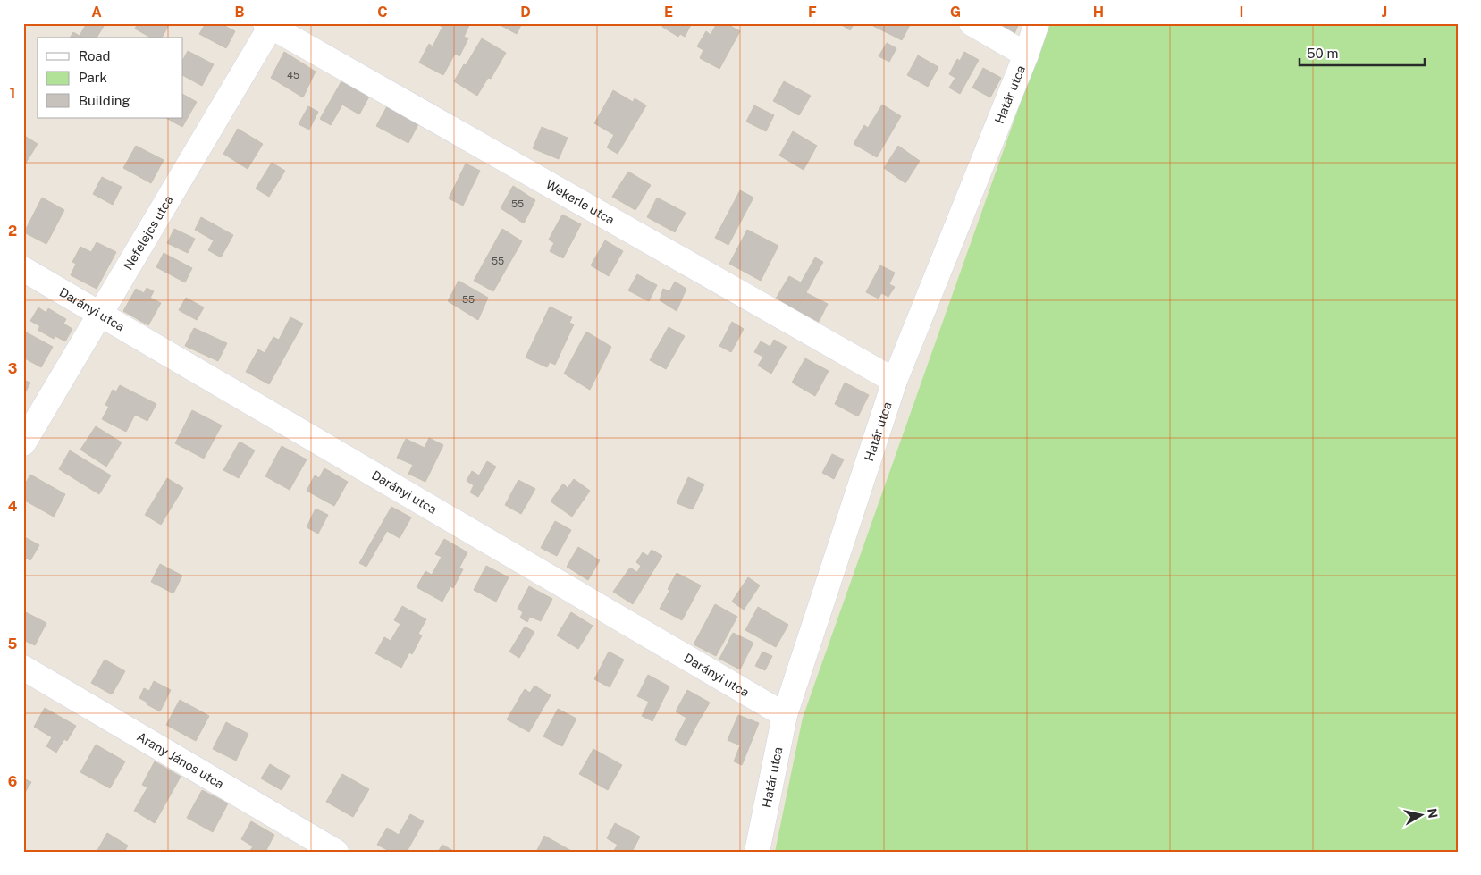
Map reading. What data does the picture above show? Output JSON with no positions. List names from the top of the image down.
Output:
{
  "streets": {
    "street": [
      "Határ utca",
      "Wekerle utca",
      "Nefelejcs utca",
      "Darányi utca",
      "Arany János utca"
    ]
  },
  "crossings": [
    ["Határ utca", "Wekerle utca"],
    ["Határ utca", "Darányi utca"],
    ["Wekerle utca", "Nefelejcs utca"],
    ["Nefelejcs utca", "Darányi utca"]
  ],
  "house_numbers": [
    "45",
    "55",
    "55",
    "55"
  ],
  "legend": ["Road", "Park", "Building"],
  "scale_bar": "50 m",
  "north": "right",
  "grid": {
    "columns": [
      "A",
      "B",
      "C",
      "D",
      "E",
      "F",
      "G",
      "H",
      "I",
      "J"
    ],
    "rows": [
      "1",
      "2",
      "3",
      "4",
      "5",
      "6"
    ]
  }
}
